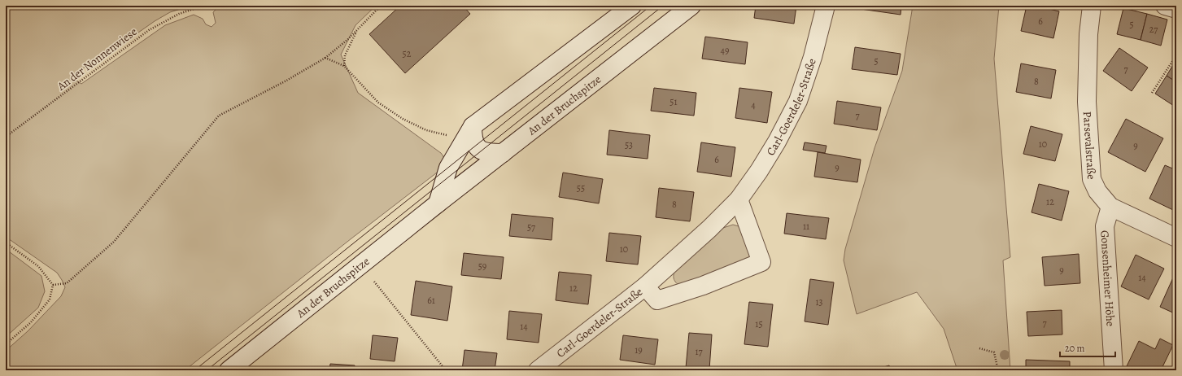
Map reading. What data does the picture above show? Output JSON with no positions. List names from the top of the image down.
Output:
{
  "streets": {
    "street": [
      "An der Bruchspitze",
      "Carl-Goerdeler-Straße",
      "Parsevalstraße",
      "Gonsenheimer Höhe"
    ],
    "path": ["An der Nonnenwiese"]
  },
  "crossings": [
    ["Parsevalstraße", "Gonsenheimer Höhe"]
  ],
  "house_numbers": [
    "6",
    "5",
    "27",
    "49",
    "52",
    "5",
    "7",
    "8",
    "51",
    "4",
    "7",
    "10",
    "53",
    "9",
    "6",
    "9",
    "55",
    "12",
    "8",
    "11",
    "57",
    "10",
    "59",
    "9",
    "14",
    "12",
    "61",
    "13",
    "7",
    "15",
    "14",
    "19",
    "17"
  ],
  "scale_bar": "20 m"
}
